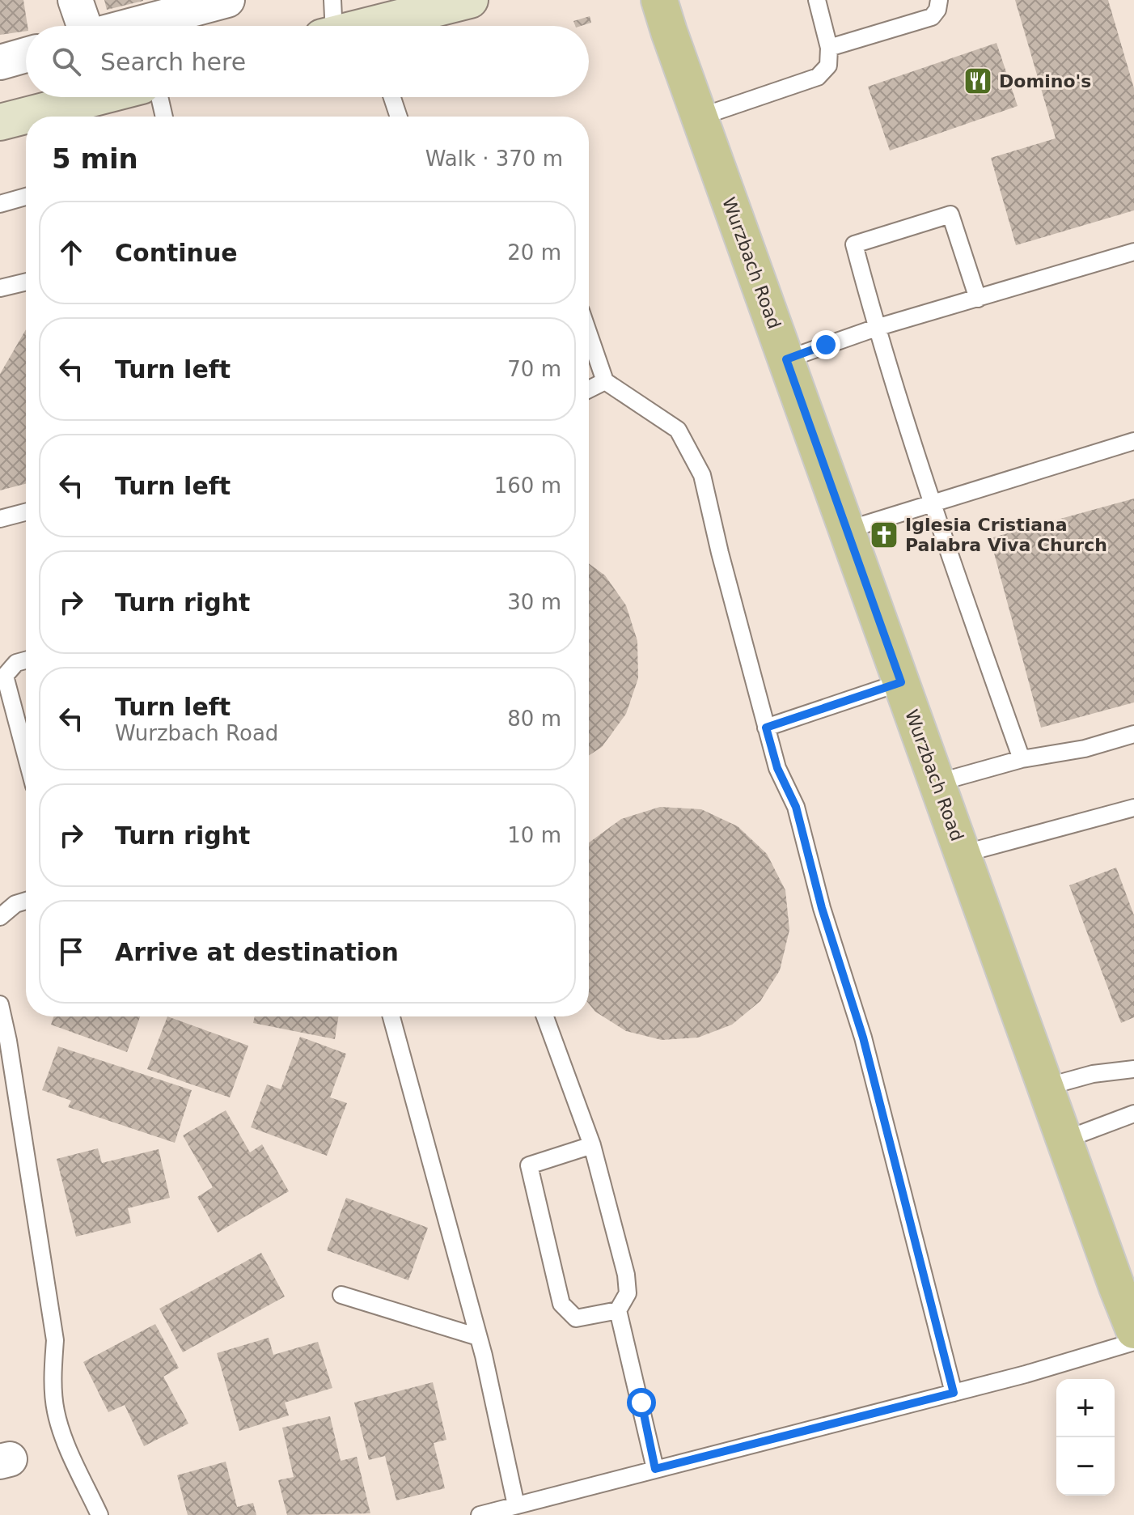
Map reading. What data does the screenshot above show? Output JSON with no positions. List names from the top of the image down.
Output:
{
  "streets": {
    "main road": ["Wurzbach Road"]
  },
  "places": {
    "restaurant": ["Domino's"],
    "church": ["Iglesia Cristiana Palabra Viva Church"]
  },
  "page": {
    "search": "Search here",
    "heading": ["5 min", "Walk · 370 m"],
    "list": [
      ["Continue", "20 m"],
      ["Turn left", "70 m"],
      ["Turn left", "160 m"],
      ["Turn right", "30 m"],
      ["Turn left", "Wurzbach Road", "80 m"],
      ["Turn right", "10 m"],
      "Arrive at destination"
    ],
    "map_buttons": ["+", "−"]
  }
}
